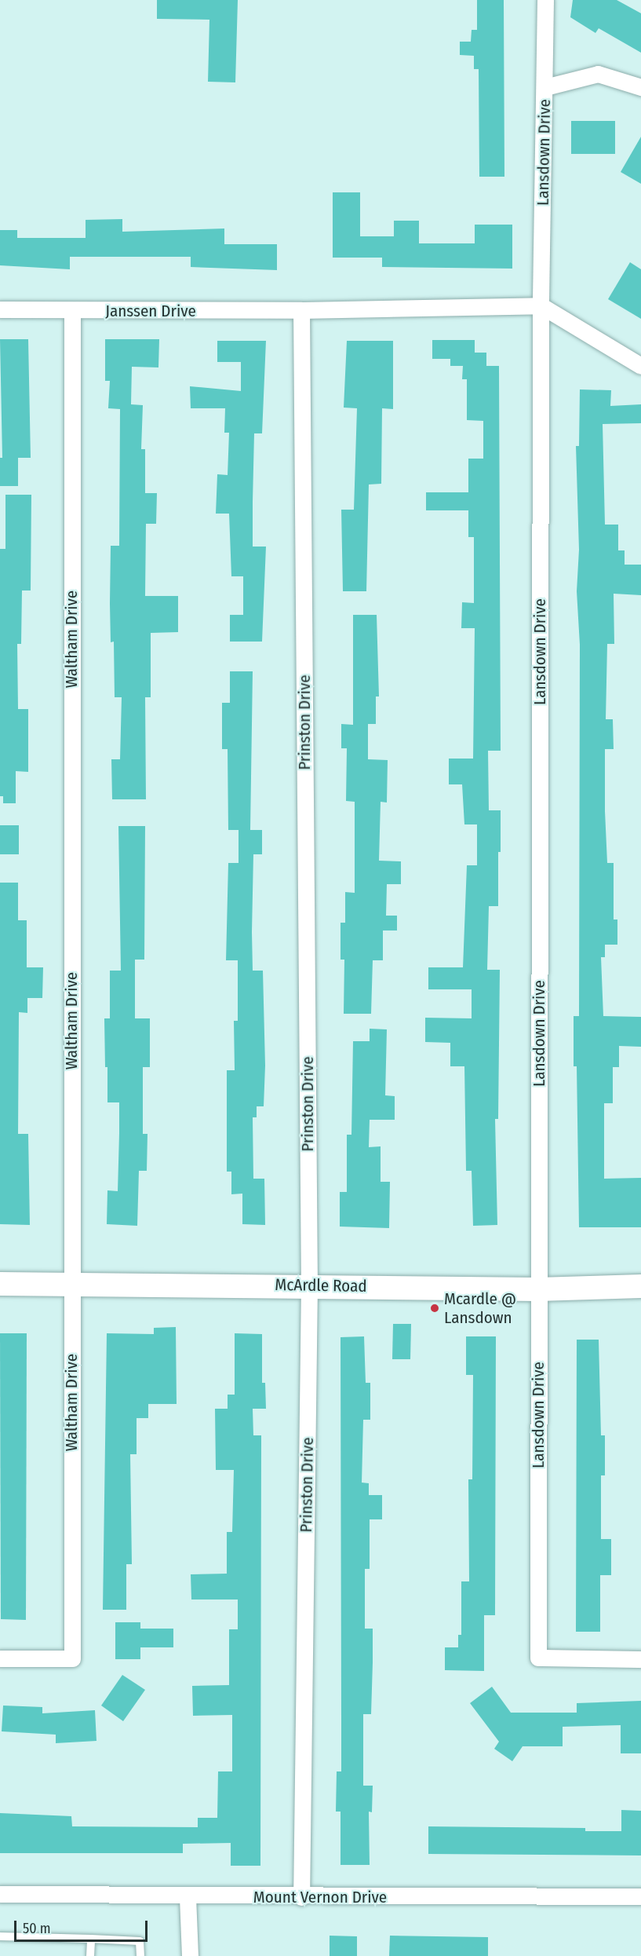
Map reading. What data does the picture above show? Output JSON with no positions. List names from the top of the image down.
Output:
{
  "streets": {
    "main road": ["McArdle Road"],
    "street": [
      "Lansdown Drive",
      "Janssen Drive",
      "Waltham Drive",
      "Prinston Drive",
      "Mount Vernon Drive"
    ]
  },
  "crossings": [
    ["Lansdown Drive", "McArdle Road"],
    ["Janssen Drive", "Waltham Drive"],
    ["Janssen Drive", "Prinston Drive"],
    ["Waltham Drive", "McArdle Road"],
    ["Prinston Drive", "McArdle Road"],
    ["Prinston Drive", "Mount Vernon Drive"]
  ],
  "places": ["Mcardle @ Lansdown"],
  "scale_bar": "50 m"
}
